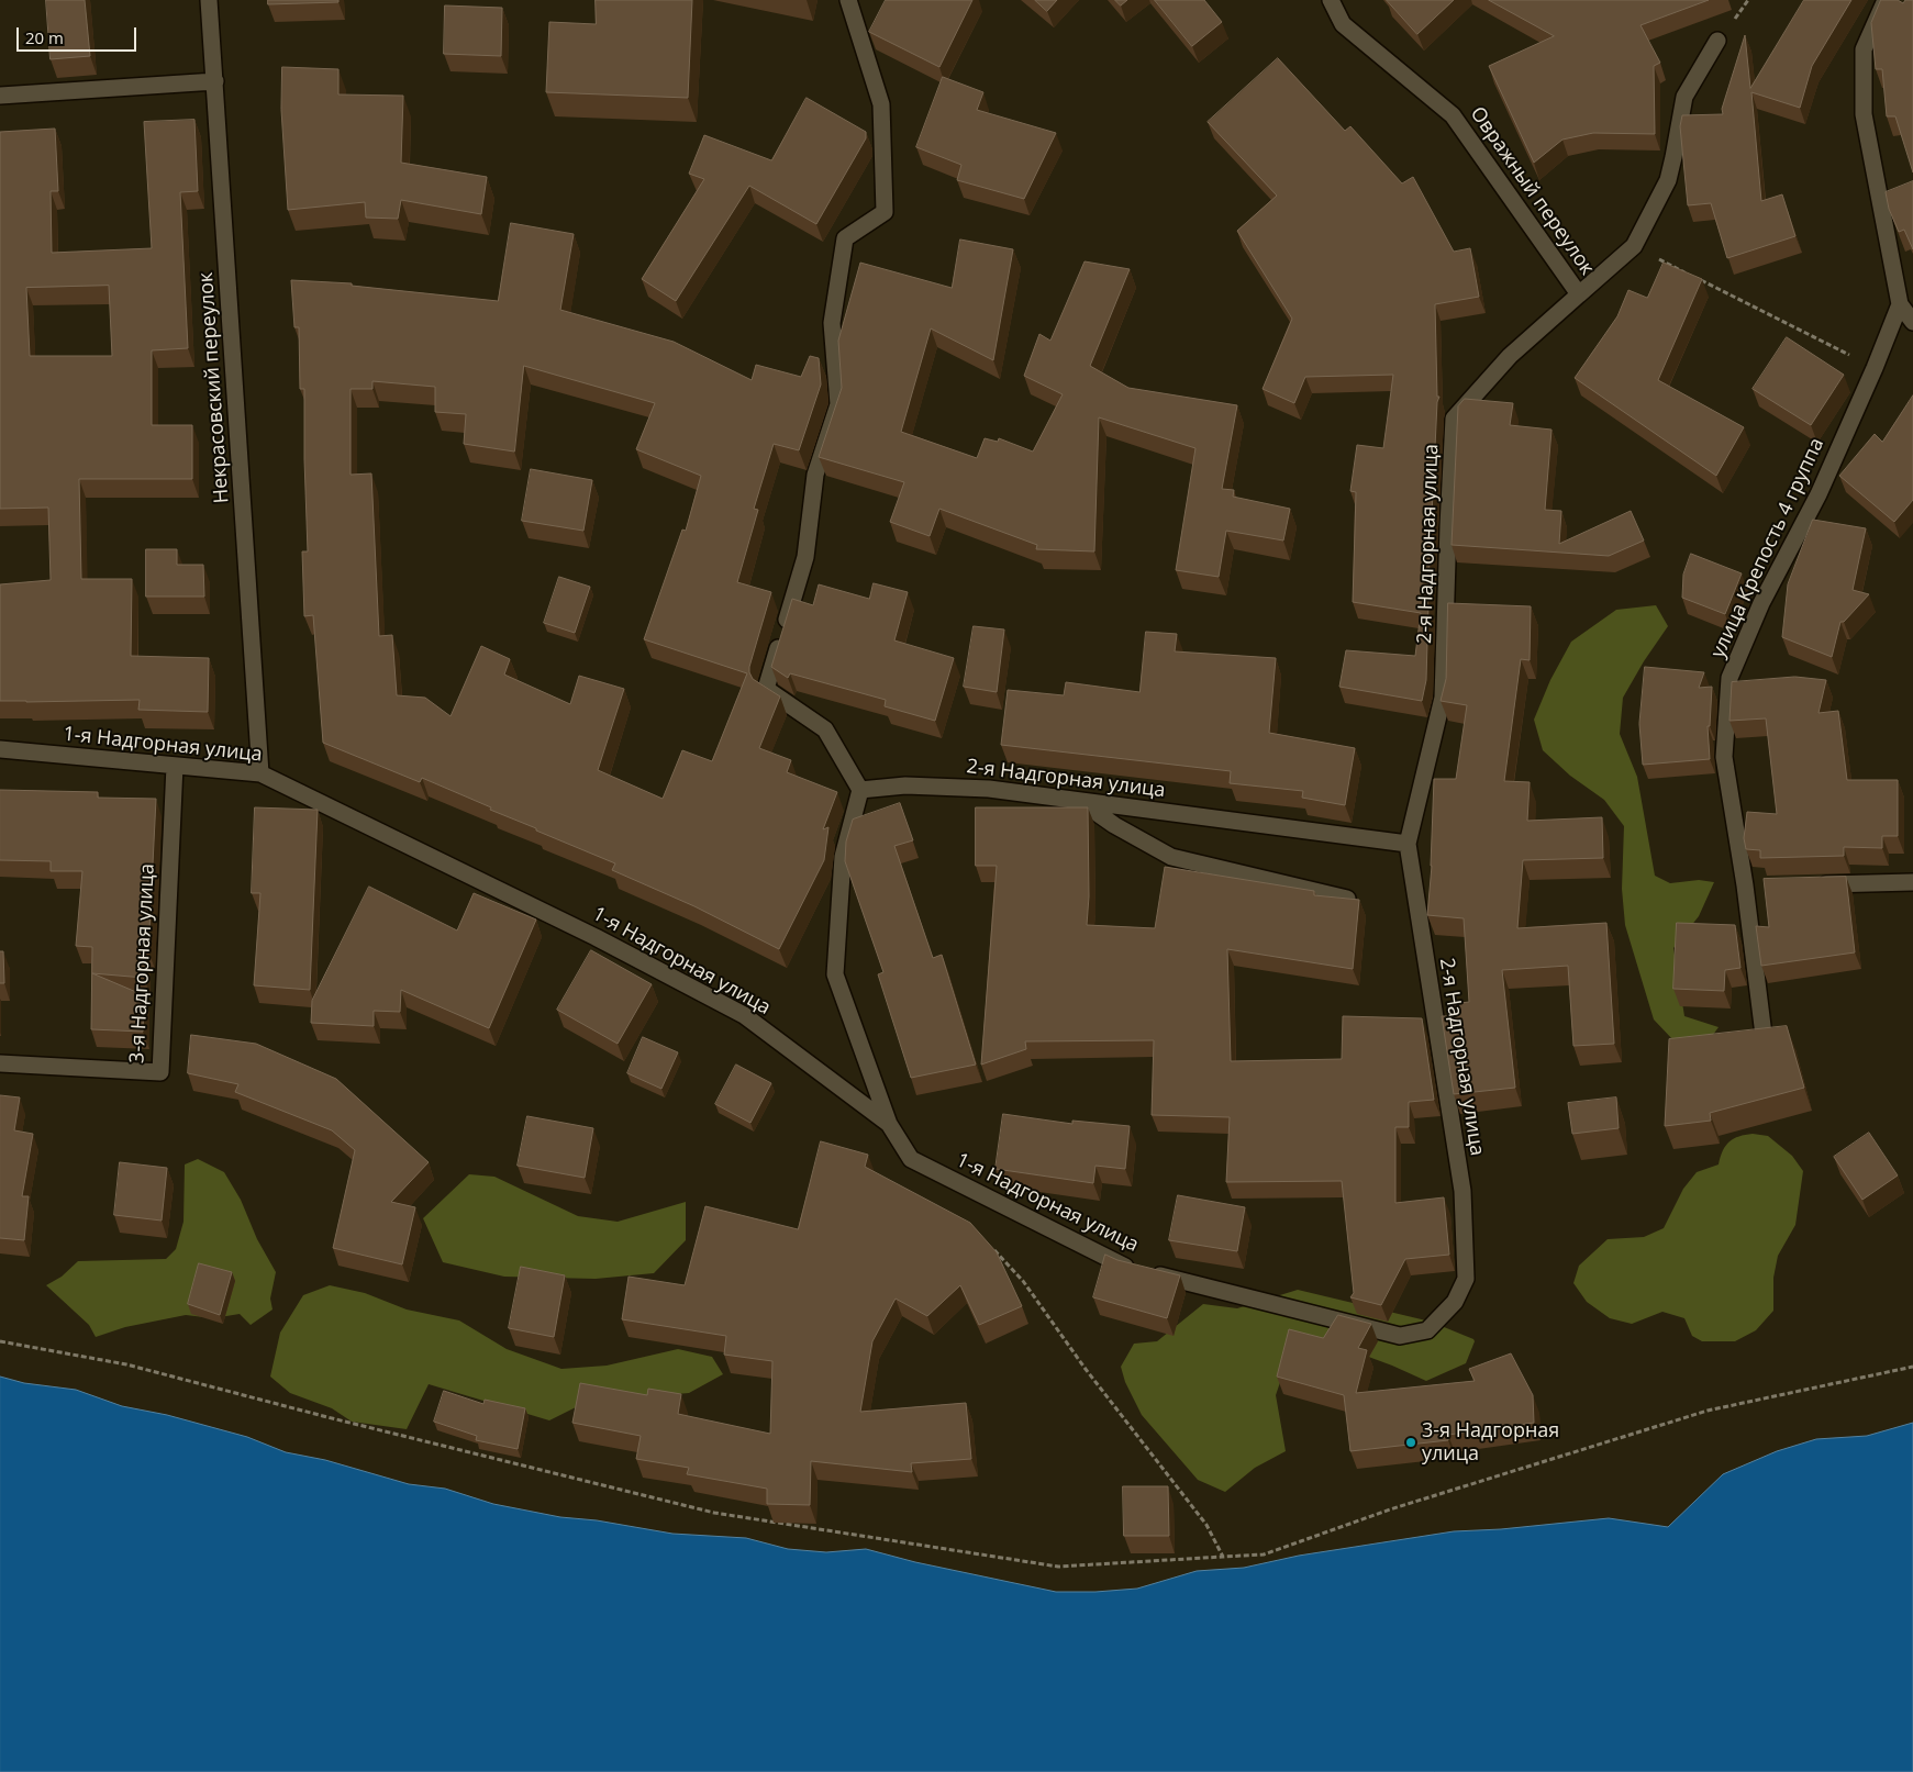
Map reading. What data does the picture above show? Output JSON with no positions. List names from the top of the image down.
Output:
{
  "streets": {
    "street": [
      "Овражный переулок",
      "Некрасовский переулок",
      "2-я Надгорная улица",
      "улица Крепость 4 группа",
      "1-я Надгорная улица",
      "3-я Надгорная улица"
    ]
  },
  "crossings": [
    ["Овражный переулок", "2-я Надгорная улица"],
    ["Некрасовский переулок", "1-я Надгорная улица"],
    ["2-я Надгорная улица", "1-я Надгорная улица"],
    ["1-я Надгорная улица", "3-я Надгорная улица"]
  ],
  "places": ["3-я Надгорная улица"],
  "scale_bar": "20 m"
}
